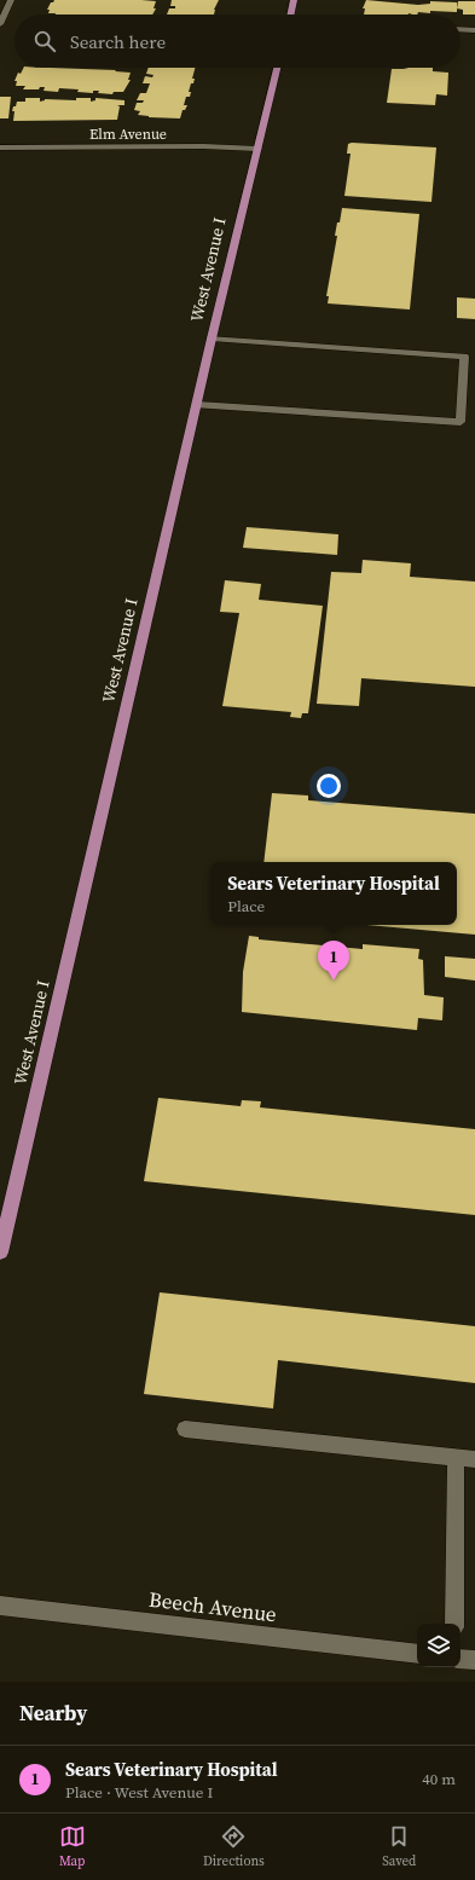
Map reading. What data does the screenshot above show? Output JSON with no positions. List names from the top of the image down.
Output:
{
  "streets": {
    "main road": ["West Avenue I"],
    "street": ["Elm Avenue", "Beech Avenue"]
  },
  "crossings": [
    ["Elm Avenue", "West Avenue I"]
  ],
  "page": {
    "search": "Search here",
    "popup": ["Sears Veterinary Hospital", "Place"],
    "pins": "1",
    "heading": "Nearby",
    "list": [
      {
        "mark": "1",
        "name": "Sears Veterinary Hospital",
        "note": "Place · West Avenue I",
        "value": "40 m"
      }
    ],
    "nav": ["Map", "Directions", "Saved"]
  }
}
